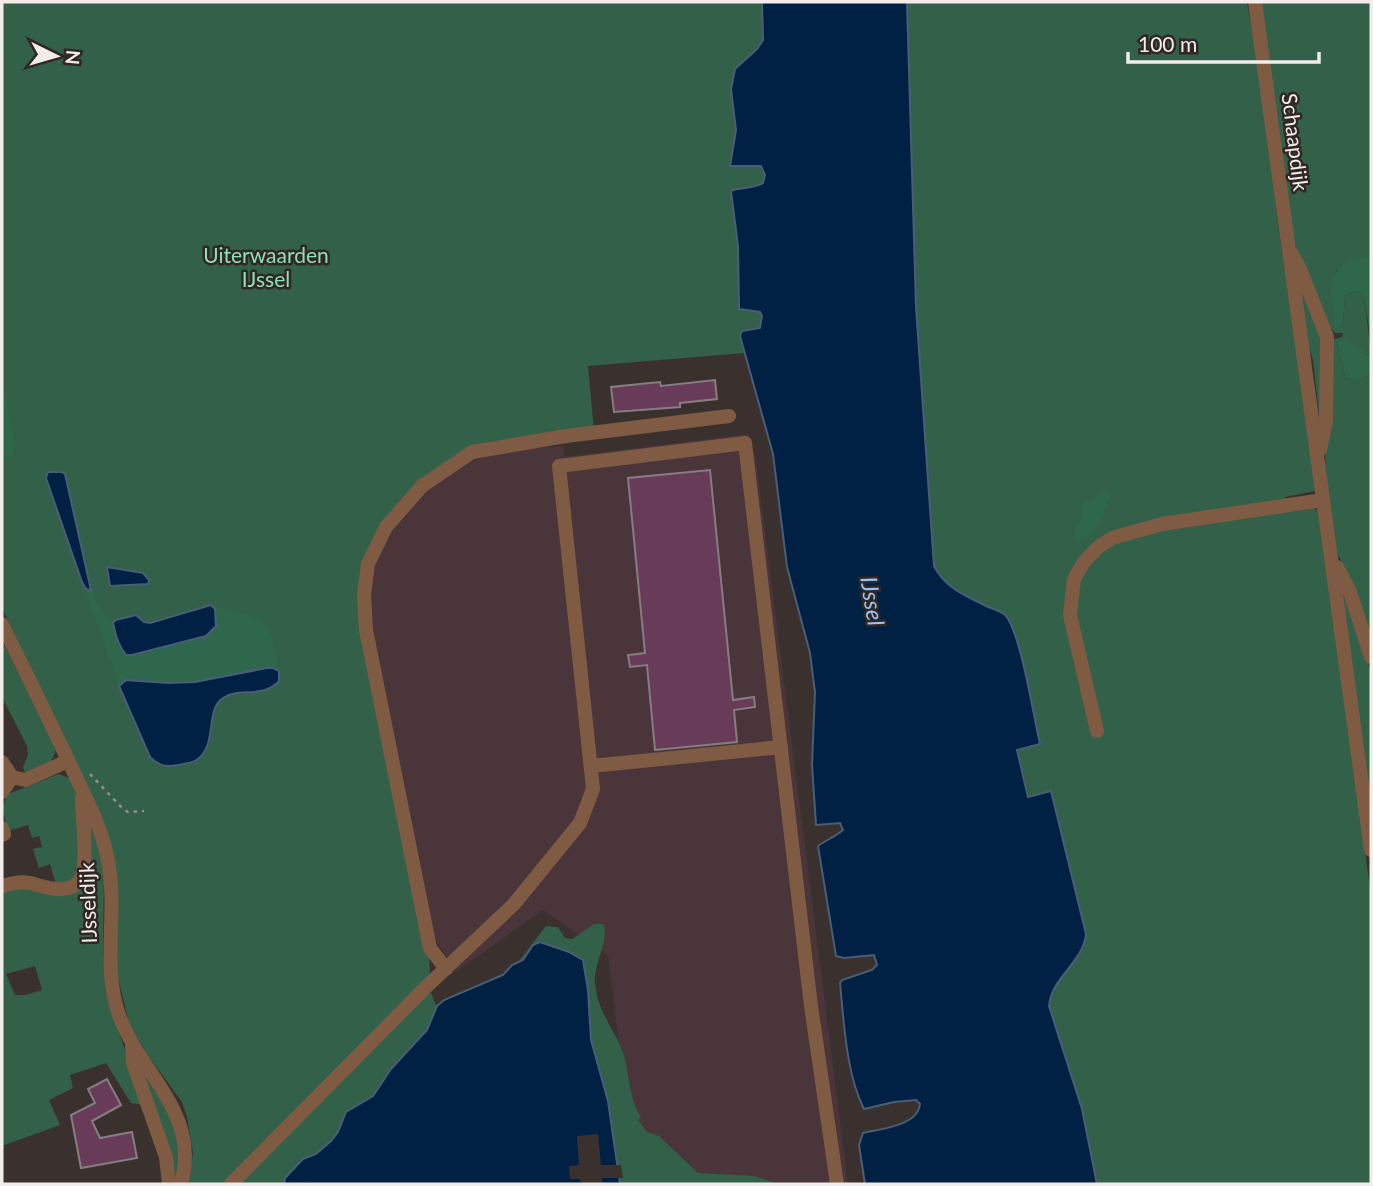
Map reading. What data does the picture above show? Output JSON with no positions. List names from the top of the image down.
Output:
{
  "streets": {
    "street": ["Schaapdijk", "IJsseldijk"]
  },
  "water": ["IJssel"],
  "parks": ["Uiterwaarden IJssel"],
  "scale_bar": "100 m",
  "north": "right"
}
